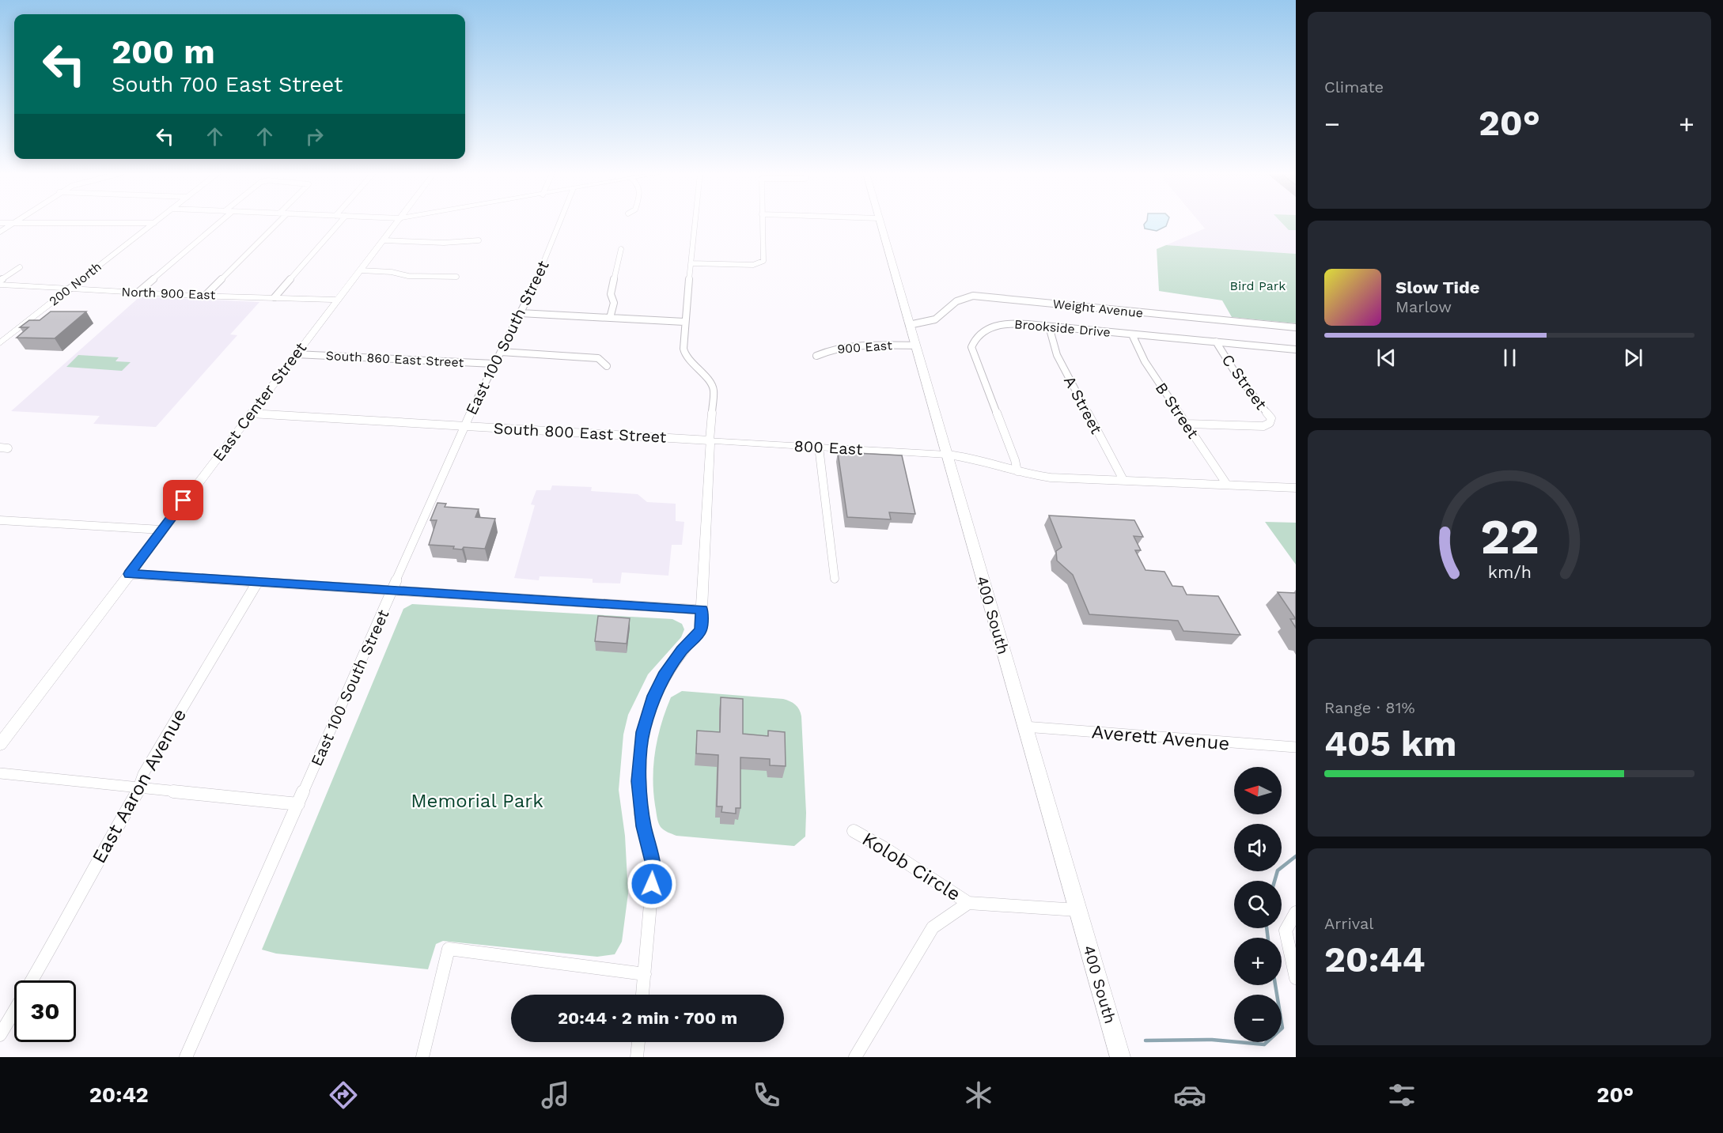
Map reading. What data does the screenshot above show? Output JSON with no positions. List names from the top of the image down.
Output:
{
  "streets": {
    "main road": ["400 South"],
    "street": [
      "200 North",
      "North 900 East",
      "Weight Avenue",
      "Brookside Drive",
      "East 100 South Street",
      "900 East",
      "South 860 East Street",
      "C Street",
      "East Center Street",
      "A Street",
      "B Street",
      "South 800 East Street",
      "800 East",
      "Averett Avenue",
      "East Aaron Avenue",
      "Kolob Circle"
    ]
  },
  "crossings": [
    ["200 North", "North 900 East"],
    ["North 900 East", "East Center Street"],
    ["Weight Avenue", "400 South"],
    ["Brookside Drive", "C Street"],
    ["Brookside Drive", "A Street"],
    ["Brookside Drive", "B Street"],
    ["East 100 South Street", "South 860 East Street"],
    ["East 100 South Street", "South 800 East Street"],
    ["900 East", "400 South"],
    ["South 860 East Street", "East Center Street"],
    ["C Street", "B Street"],
    ["East Center Street", "South 800 East Street"],
    ["South 800 East Street", "800 East"],
    ["800 East", "400 South"],
    ["400 South", "Averett Avenue"]
  ],
  "parks": ["Bird Park", "Memorial Park"],
  "north": "left",
  "page": {
    "tile": [
      "Climate",
      ["Range · 81%", "405 km"],
      ["Arrival", "20:44"]
    ],
    "turn": ["200 m", "South 700 East Street"],
    "heat": ["−", "20°", "+"],
    "song": ["Slow Tide", "Marlow"],
    "map_buttons": ["+", "−"],
    "limit": "30",
    "trip": "20:44 · 2 min · 700 m",
    "tabs": ["20:42", "20°"],
    "gauge": ["22", "km/h"]
  }
}
